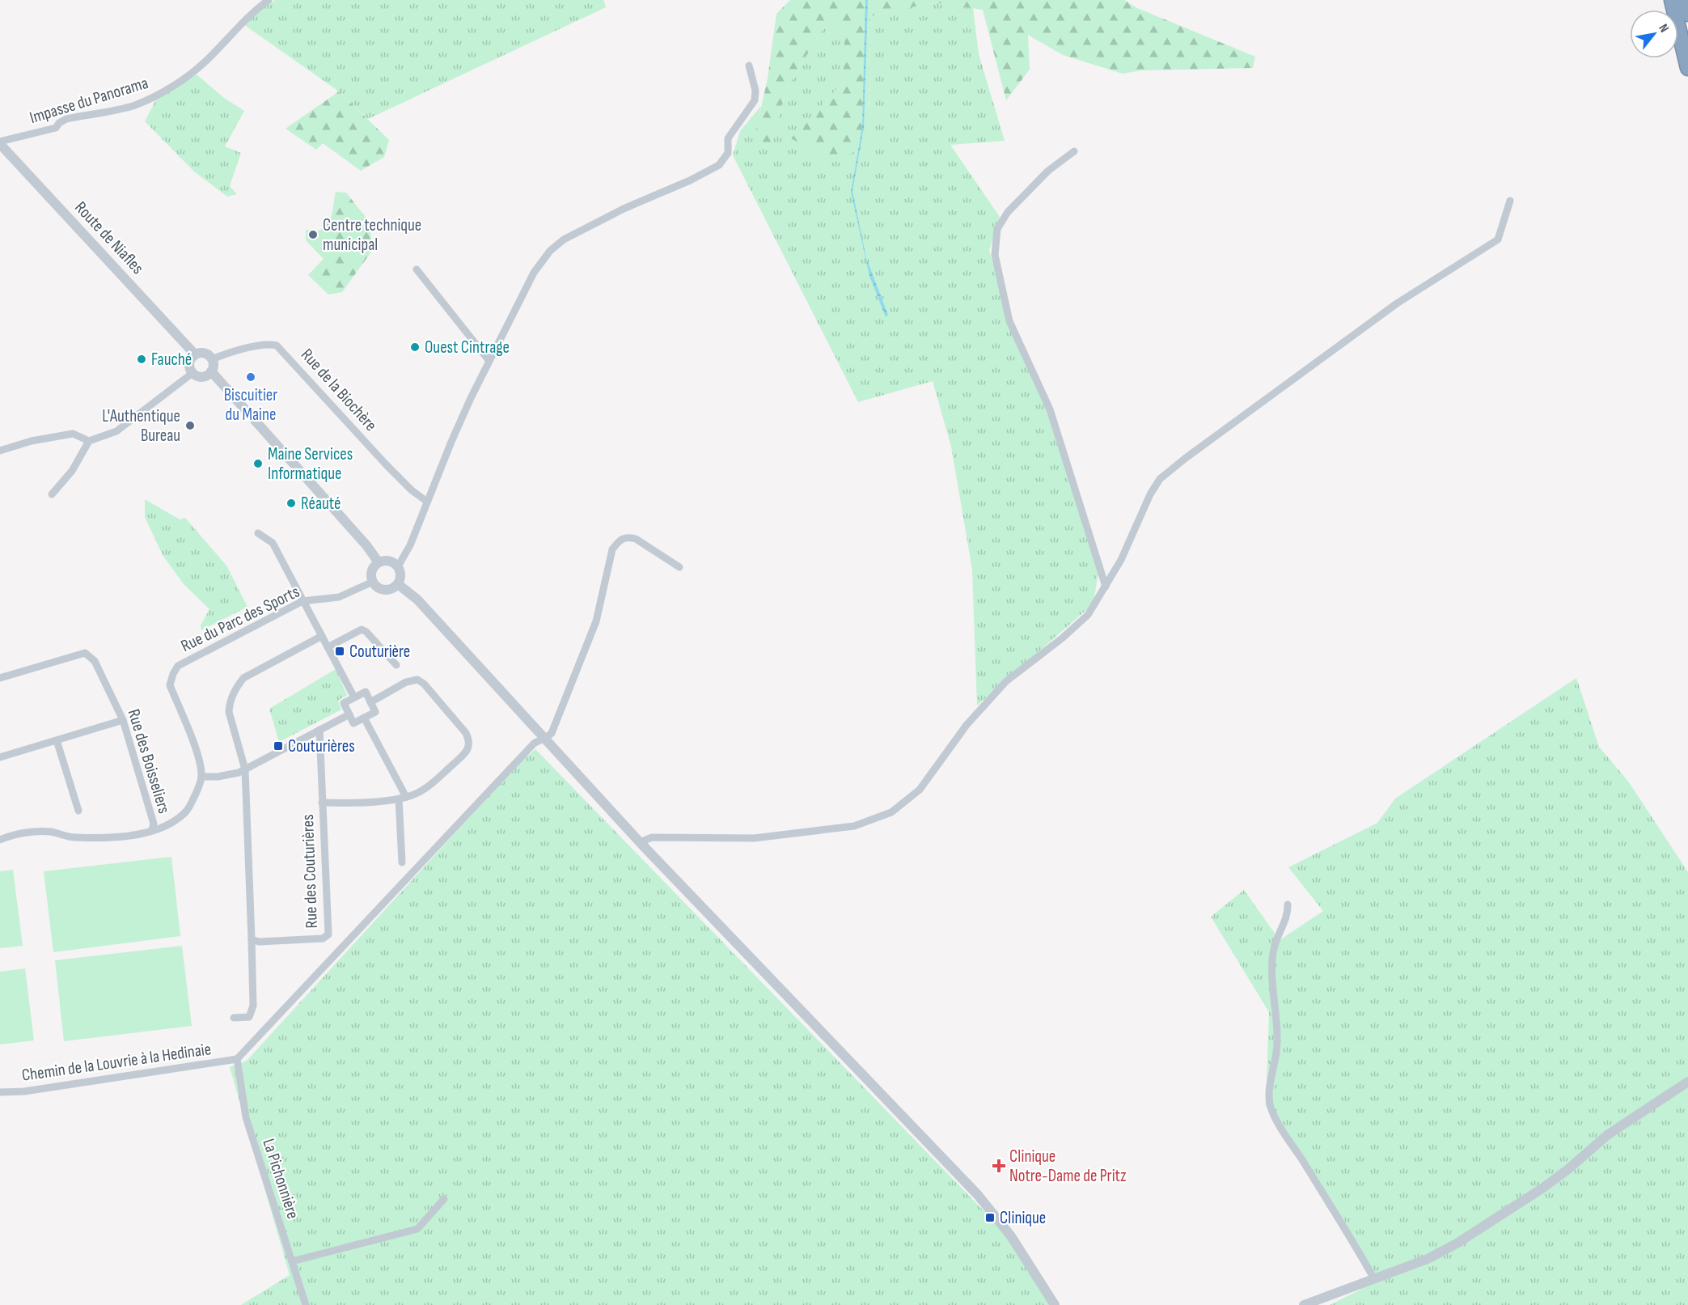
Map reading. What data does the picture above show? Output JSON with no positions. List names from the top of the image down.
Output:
{
  "streets": {
    "street": [
      "Impasse du Panorama",
      "Route de Niafles",
      "Rue de la Biochère",
      "Rue du Parc des Sports",
      "Rue des Boisseliers",
      "Rue des Couturières",
      "Chemin de la Louvrie à la Hedinaie",
      "La Pichonnière"
    ]
  },
  "crossings": [
    ["Impasse du Panorama", "Route de Niafles"],
    ["Route de Niafles", "Rue de la Biochère"],
    ["Chemin de la Louvrie à la Hedinaie", "La Pichonnière"]
  ],
  "places": {
    "other": [
      "Centre technique municipal",
      "Ouest Cintrage",
      "Fauché",
      "Biscuitier du Maine",
      "L'Authentique Bureau",
      "Maine Services Informatique",
      "Réauté"
    ],
    "transit": ["Couturière", "Couturières", "Clinique"],
    "health": ["Clinique Notre-Dame de Pritz"]
  },
  "north": "top right"
}
